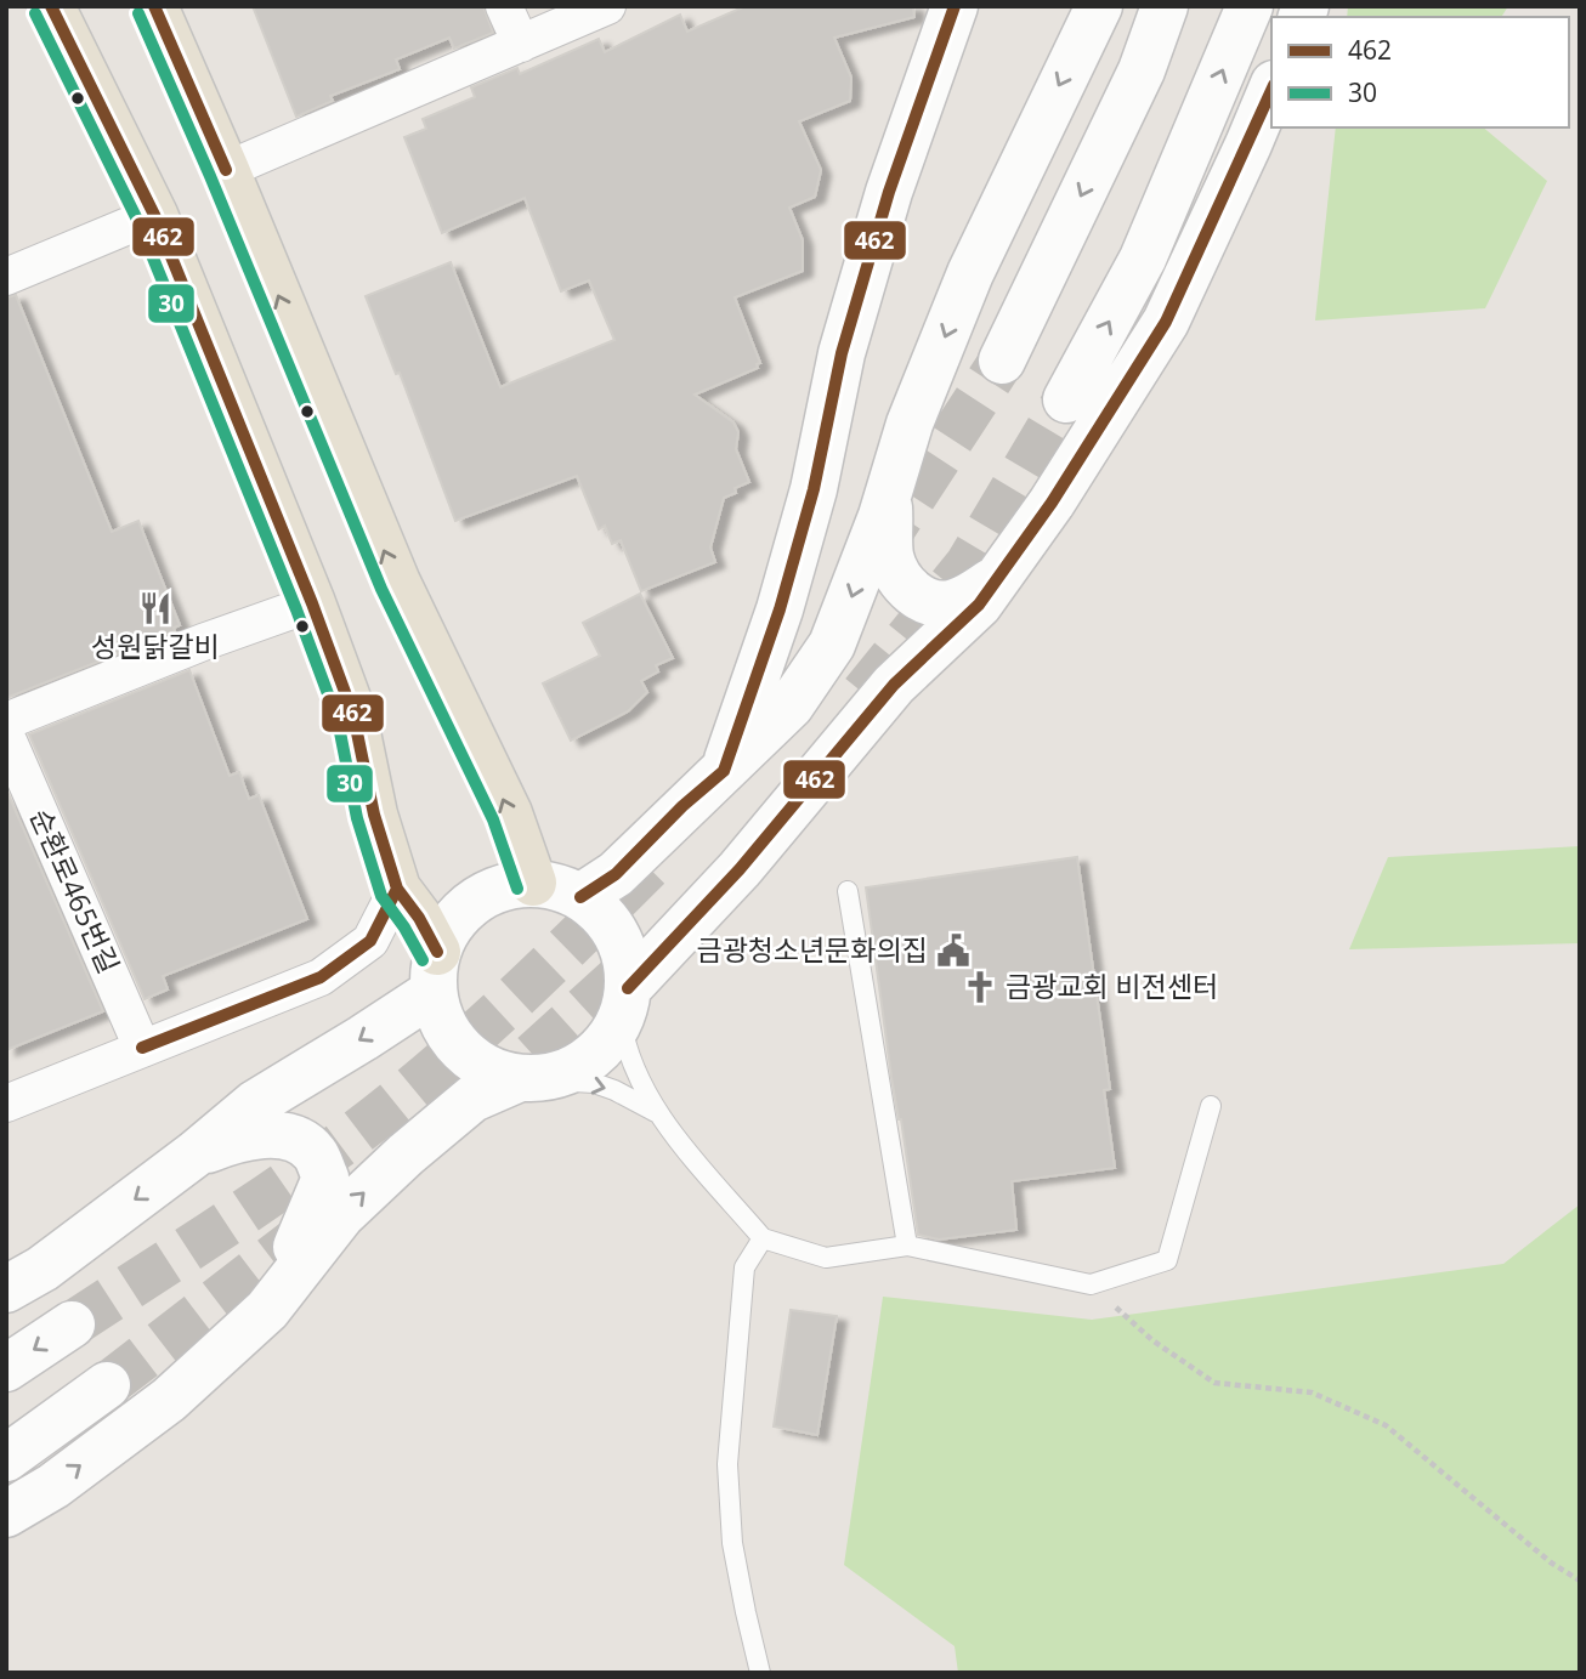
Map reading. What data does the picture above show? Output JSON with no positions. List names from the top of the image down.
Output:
{
  "streets": {
    "street": ["순환로465번길"]
  },
  "places": {
    "restaurant": ["성원닭갈비"],
    "public building": ["금광청소년문화의집"],
    "church": ["금광교회 비전센터"]
  },
  "lines": ["transit line 462", "transit line 30"],
  "legend": ["462", "30"]
}
